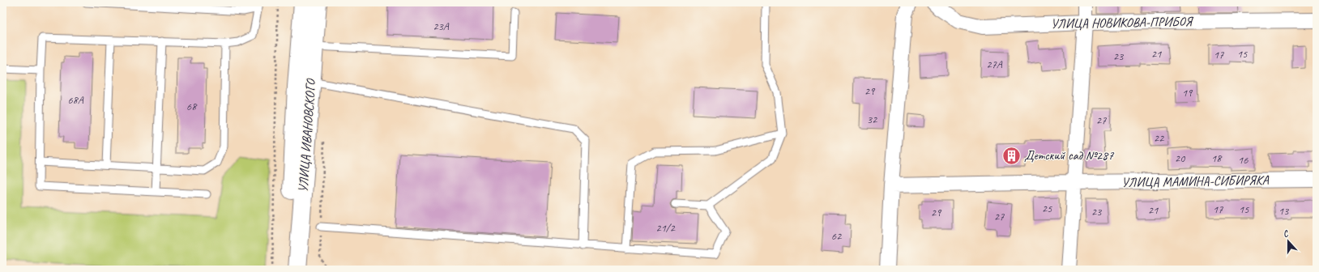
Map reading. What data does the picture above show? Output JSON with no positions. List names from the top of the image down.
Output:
{
  "streets": {
    "street": ["УЛИЦА НОВИКОВА-ПРИБОЯ", "УЛИЦА ИВАНОВСКОГО", "УЛИЦА МАМИНА-СИБИРЯКА"]
  },
  "places": {
    "building": ["Детский сад №287"]
  },
  "house_numbers": [
    "23А",
    "21",
    "15",
    "17",
    "23",
    "27А",
    "29",
    "19",
    "68А",
    "68",
    "32",
    "27",
    "22",
    "20",
    "18",
    "16",
    "25",
    "17",
    "15",
    "21",
    "13",
    "23",
    "29",
    "27",
    "21/2",
    "62"
  ],
  "north": "top"
}
